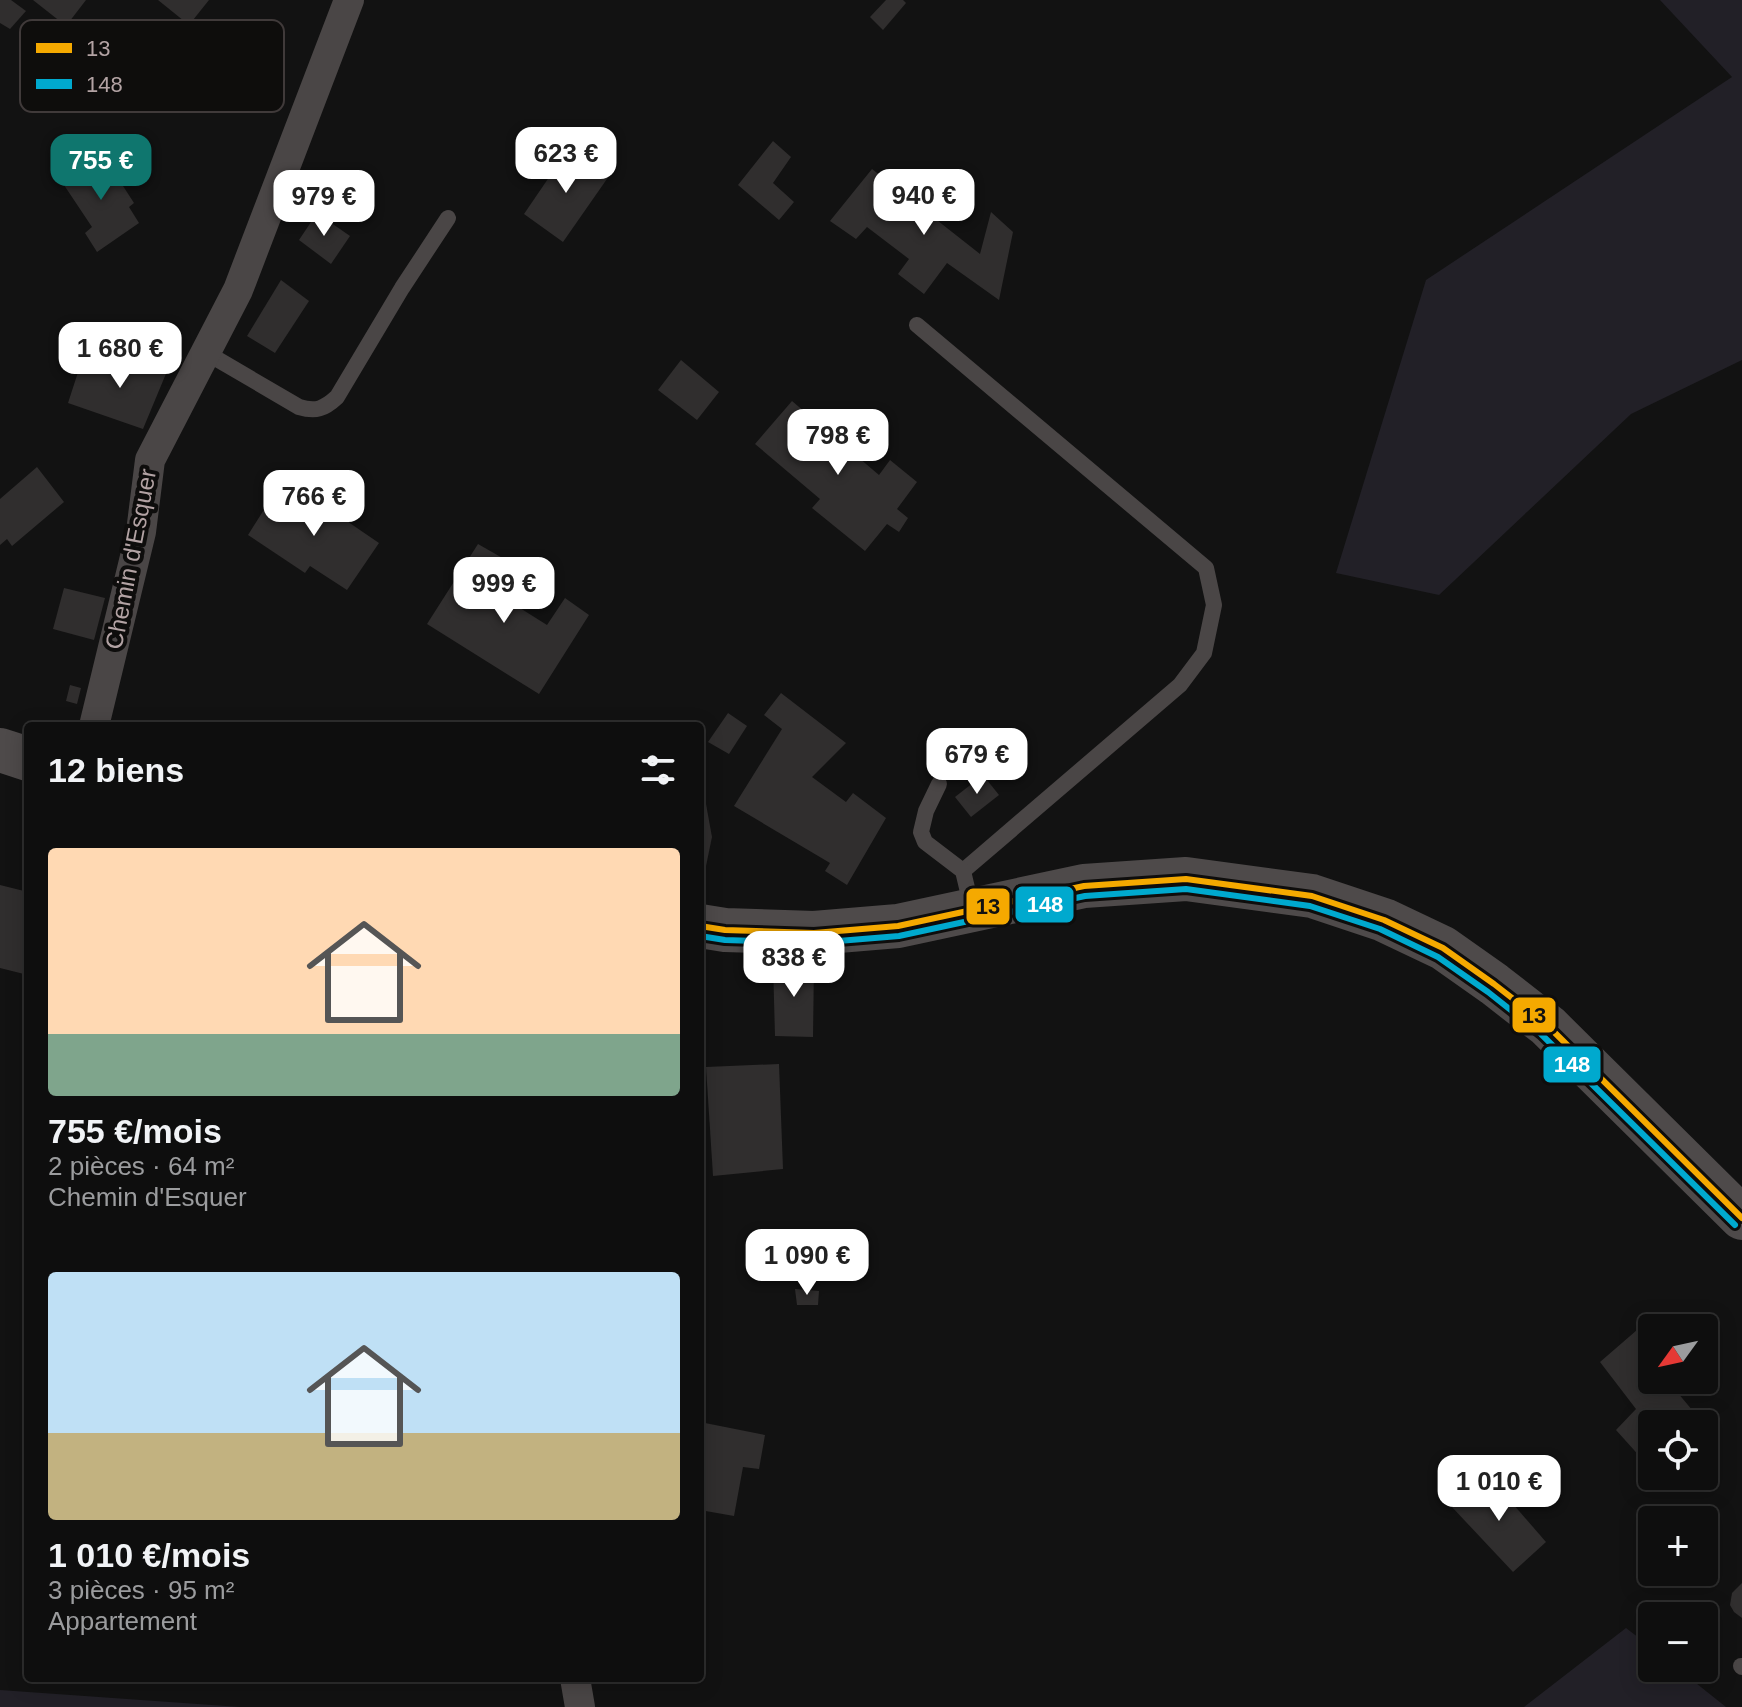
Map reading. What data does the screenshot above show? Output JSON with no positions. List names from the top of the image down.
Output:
{
  "streets": {
    "street": ["Chemin d'Esquer"]
  },
  "lines": ["transit line 13", "transit line 148"],
  "legend": ["13", "148"],
  "north": "bottom left",
  "page": {
    "price": [
      "623 €",
      "755 €",
      "940 €",
      "979 €",
      "1 680 €",
      "798 €",
      "766 €",
      "999 €",
      "679 €",
      "838 €",
      "1 090 €",
      "1 010 €"
    ],
    "heading": "12 biens",
    "list": [
      {
        "name": "755 €/mois",
        "note": "2 pièces · 64 m² · Chemin d'Esquer"
      },
      {
        "name": "1 010 €/mois",
        "note": "3 pièces · 95 m² · Appartement"
      }
    ],
    "map_buttons": ["+", "−"]
  }
}
